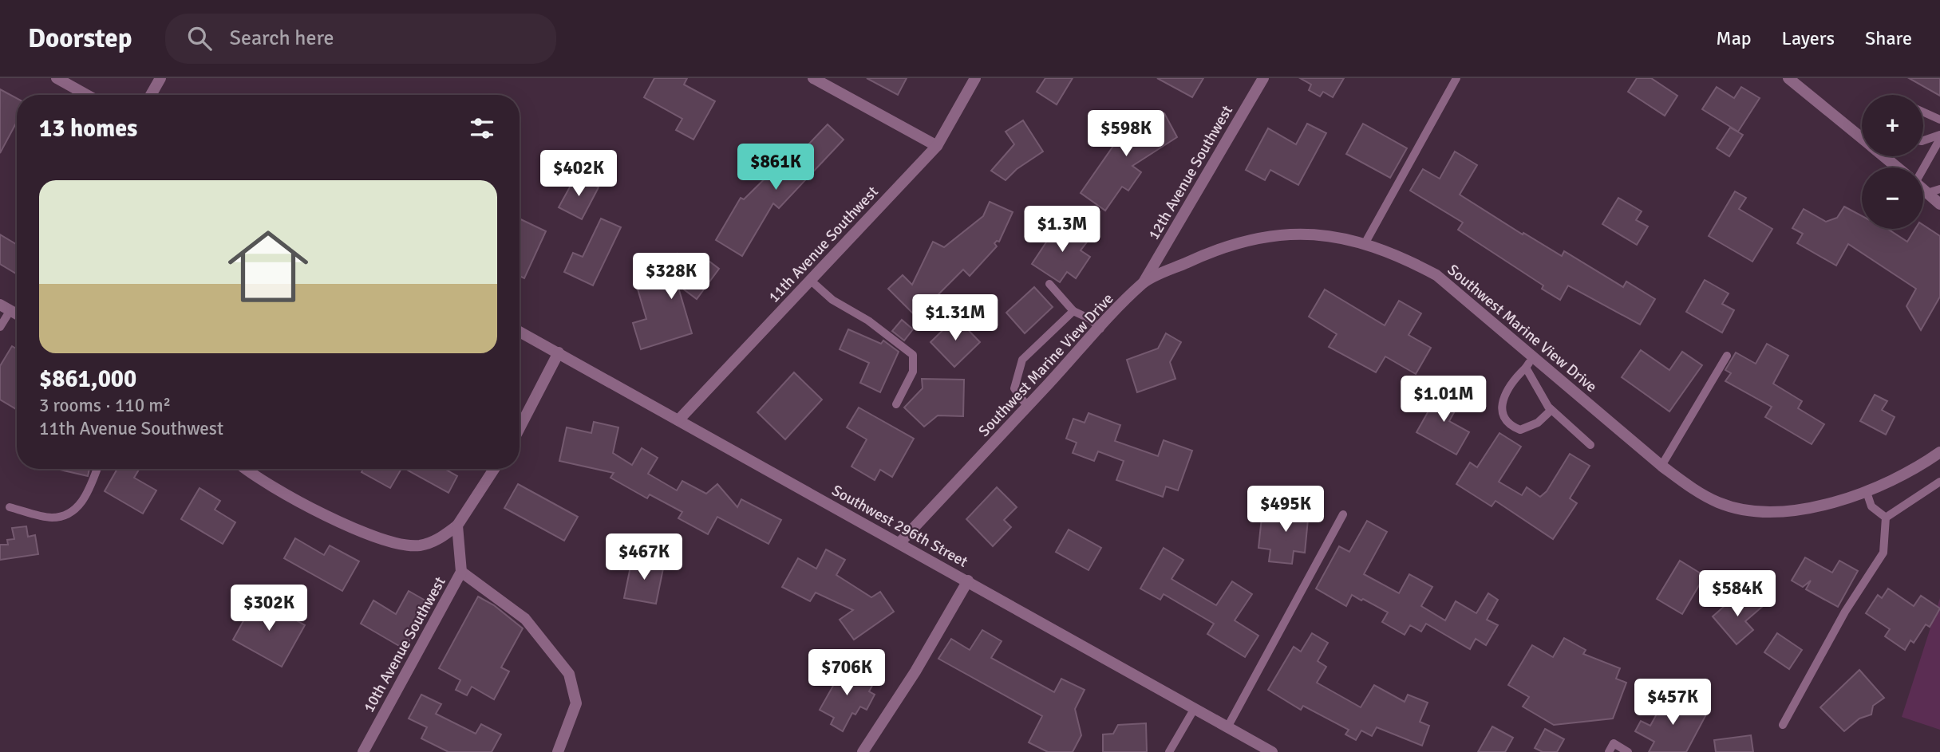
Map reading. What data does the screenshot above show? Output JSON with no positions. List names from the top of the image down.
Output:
{
  "streets": {
    "street": [
      "12th Avenue Southwest",
      "11th Avenue Southwest",
      "Southwest Marine View Drive",
      "Southwest 296th Street",
      "10th Avenue Southwest"
    ]
  },
  "crossings": [
    ["12th Avenue Southwest", "Southwest Marine View Drive"],
    ["11th Avenue Southwest", "Southwest 296th Street"],
    ["Southwest Marine View Drive", "Southwest 296th Street"]
  ],
  "page": {
    "header": "Doorstep",
    "search": "Search here",
    "nav": ["Map", "Layers", "Share"],
    "map_buttons": ["+", "−"],
    "heading": "13 homes",
    "price": [
      "$598K",
      "$861K",
      "$402K",
      "$1.3M",
      "$328K",
      "$1.31M",
      "$1.01M",
      "$495K",
      "$467K",
      "$584K",
      "$302K",
      "$706K",
      "$457K"
    ],
    "list": [
      {
        "name": "$861,000",
        "note": "3 rooms · 110 m² · 11th Avenue Southwest"
      }
    ]
  }
}
